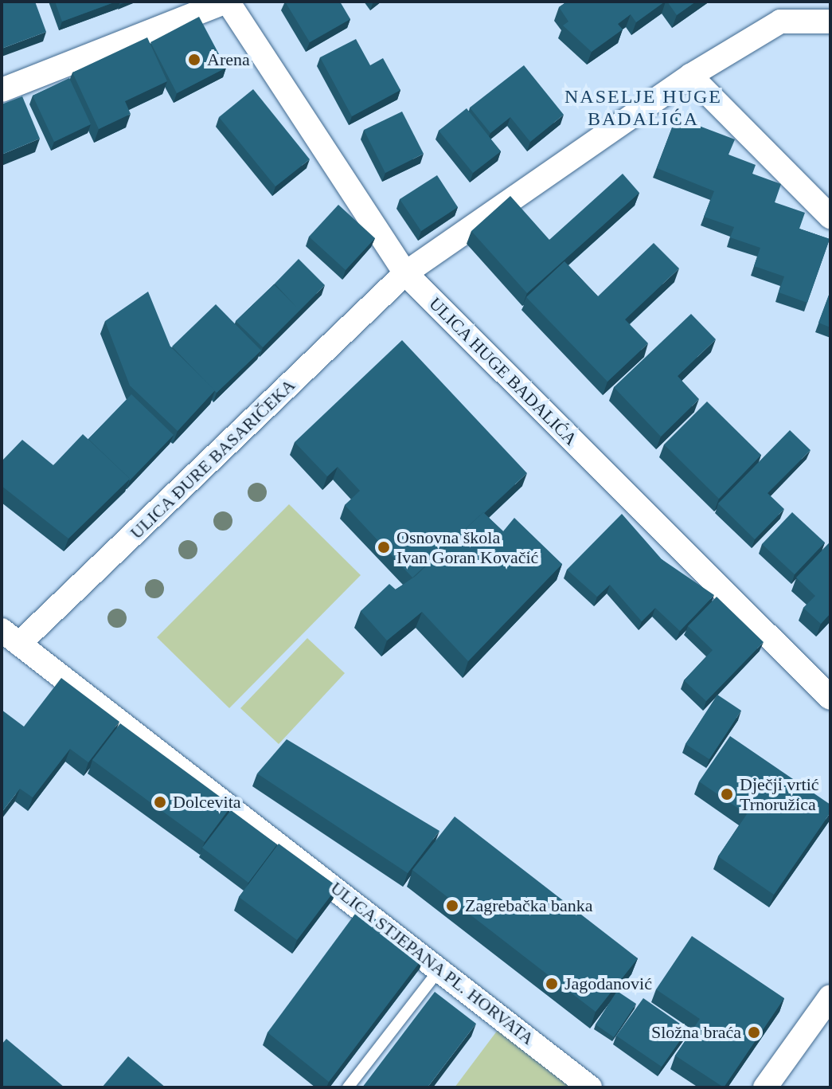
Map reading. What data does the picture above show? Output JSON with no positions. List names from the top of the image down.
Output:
{
  "streets": {
    "street": ["ULICA HUGE BADALIĆA", "ULICA ĐURE BASARIČEKA", "ULICA STJEPANA PL. HORVATA"]
  },
  "crossings": [
    ["ULICA HUGE BADALIĆA", "ULICA ĐURE BASARIČEKA"],
    ["ULICA ĐURE BASARIČEKA", "ULICA STJEPANA PL. HORVATA"]
  ],
  "districts": ["NASELJE HUGE BADALIĆA"],
  "places": [
    "Arena",
    "Osnovna škola Ivan Goran Kovačić",
    "Dječji vrtić Trnoružica",
    "Dolcevita",
    "Zagrebačka banka",
    "Jagodanović",
    "Složna braća"
  ]
}
